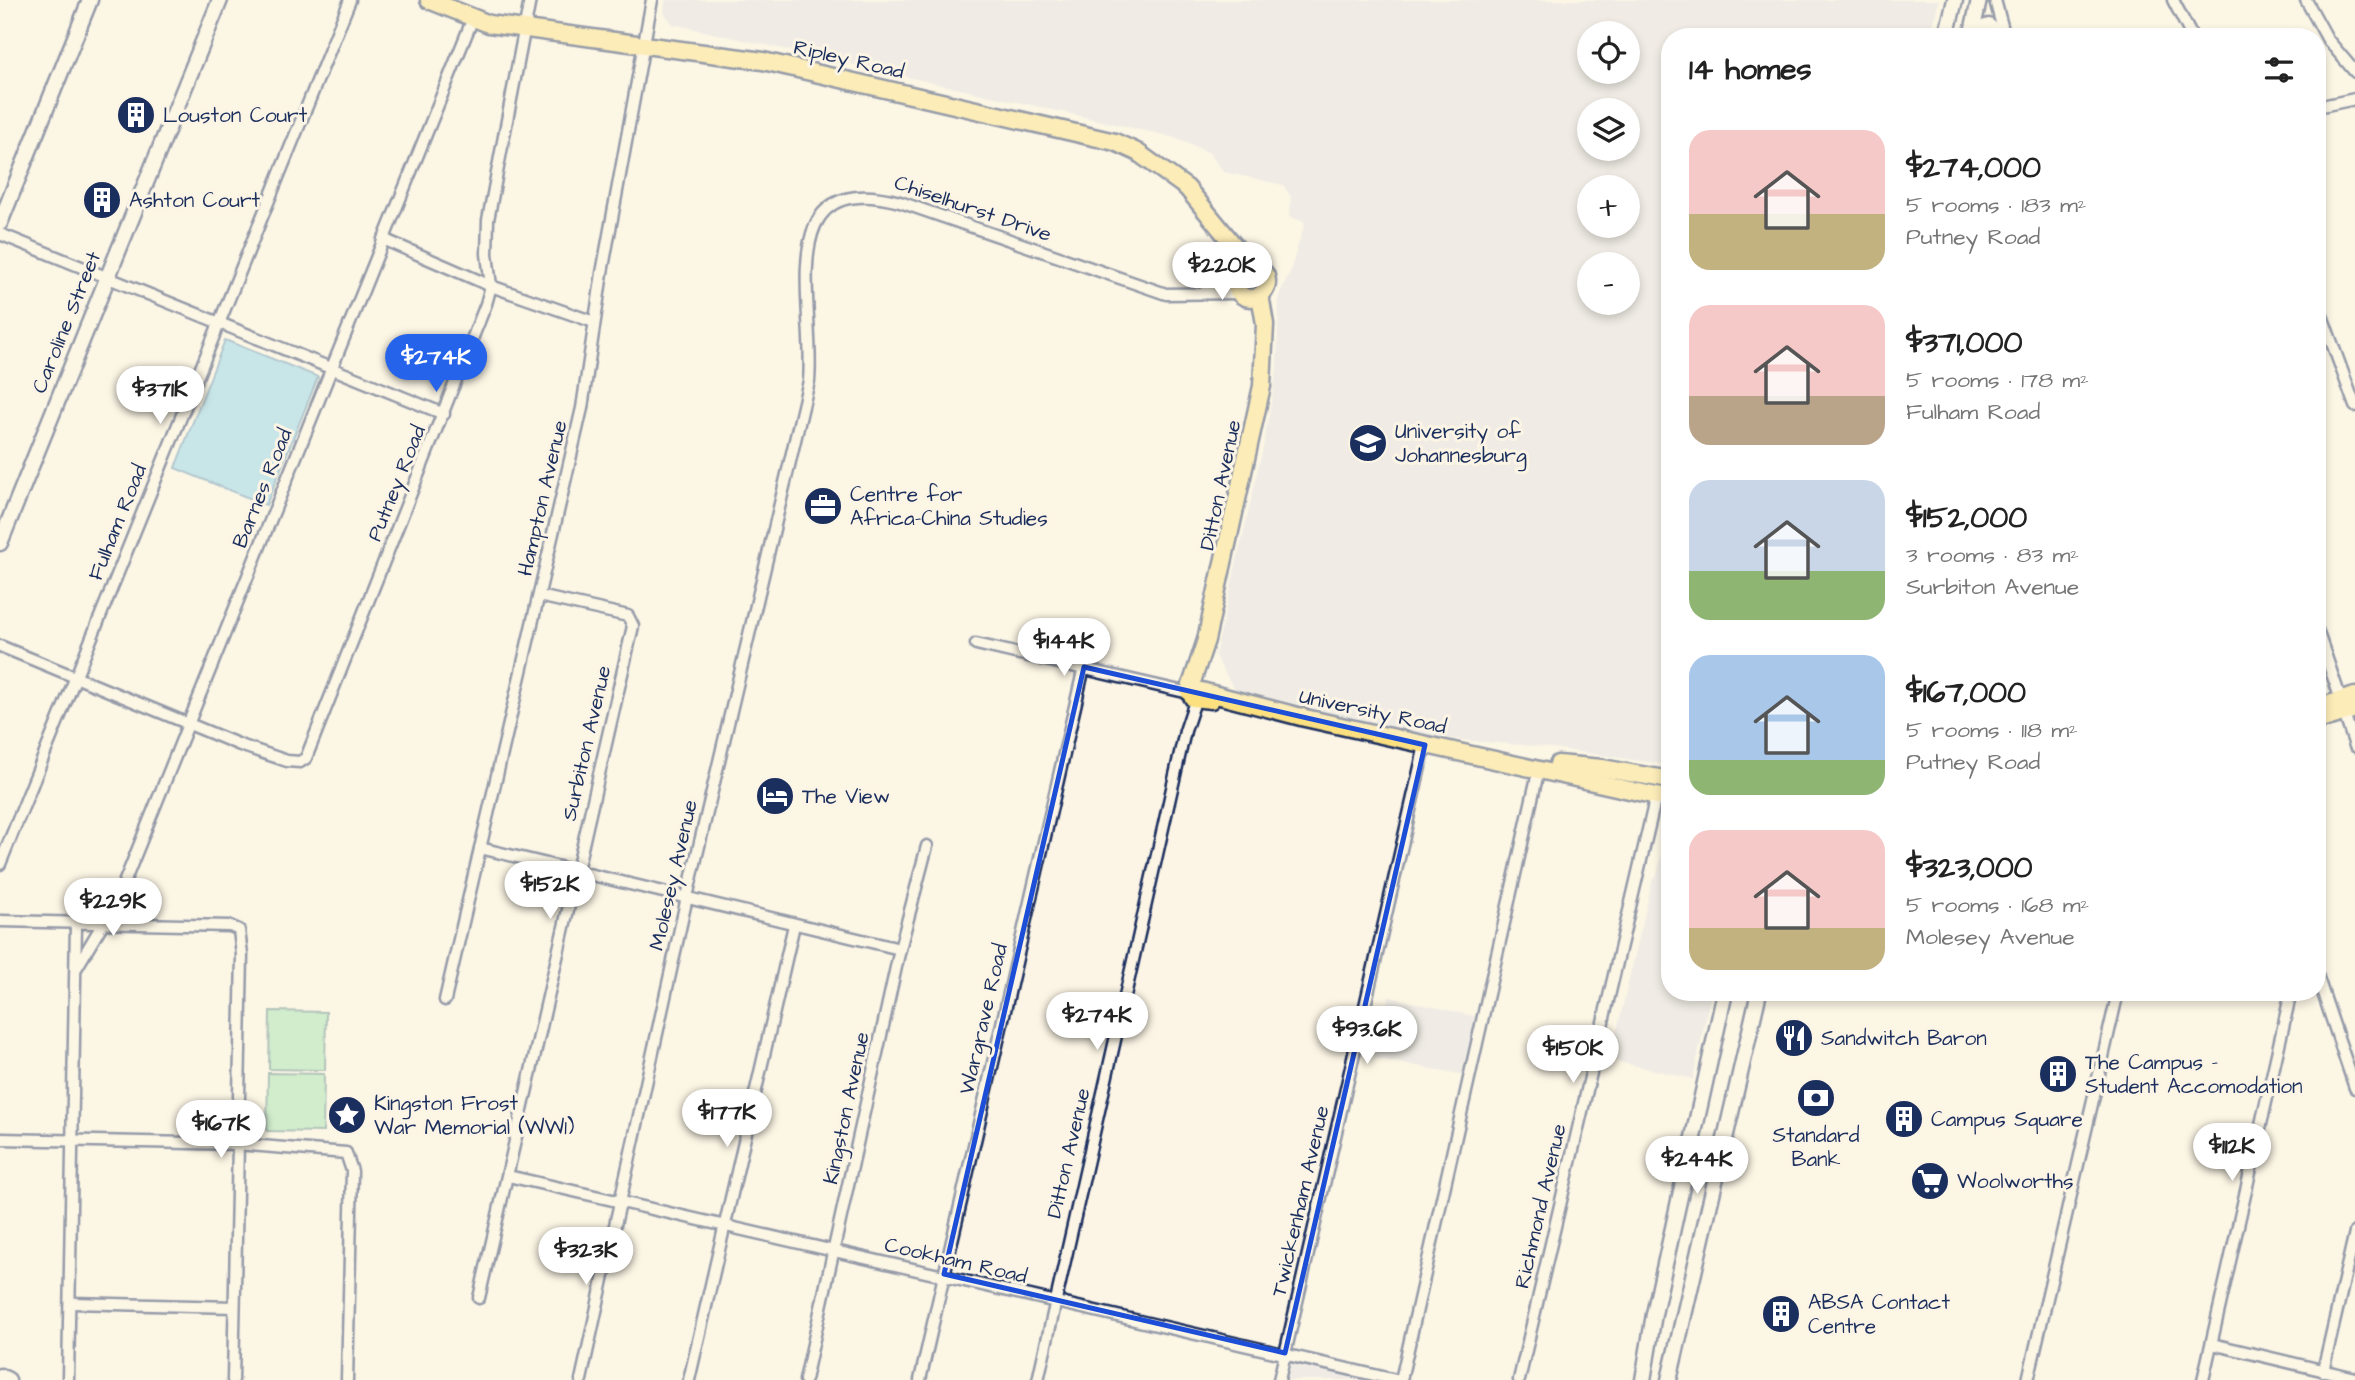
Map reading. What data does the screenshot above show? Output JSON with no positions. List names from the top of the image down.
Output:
{
  "streets": {
    "main road": [
      "Ripley Road",
      "Caroline Street",
      "Ditton Avenue",
      "University Road"
    ],
    "street": [
      "Chiselhurst Drive",
      "Putney Road",
      "Barnes Road",
      "Hampton Avenue",
      "Fulham Road",
      "Surbiton Avenue",
      "Molesey Avenue",
      "Wargrave Road",
      "Kingston Avenue",
      "Twickenham Avenue",
      "Richmond Avenue",
      "Cookham Road"
    ]
  },
  "crossings": [
    ["Ripley Road", "Chiselhurst Drive"],
    ["Ripley Road", "Putney Road"],
    ["Ripley Road", "Ditton Avenue"],
    ["Ripley Road", "Barnes Road"],
    ["Ripley Road", "Hampton Avenue"],
    ["Chiselhurst Drive", "Ditton Avenue"],
    ["Chiselhurst Drive", "Molesey Avenue"],
    ["Putney Road", "Barnes Road"],
    ["Ditton Avenue", "University Road"],
    ["Ditton Avenue", "Cookham Road"],
    ["Hampton Avenue", "Surbiton Avenue"],
    ["University Road", "Wargrave Road"],
    ["University Road", "Twickenham Avenue"],
    ["Surbiton Avenue", "Cookham Road"],
    ["Molesey Avenue", "Cookham Road"],
    ["Wargrave Road", "Cookham Road"],
    ["Kingston Avenue", "Cookham Road"],
    ["Twickenham Avenue", "Cookham Road"]
  ],
  "places": {
    "building": [
      "Louston Court",
      "Ashton Court",
      "The Campus - Student Accomodation",
      "Campus Square",
      "ABSA Contact Centre"
    ],
    "school or university": ["University of Johannesburg"],
    "office": ["Centre for Africa-China Studies"],
    "hotel": ["The View"],
    "restaurant": ["Sandwitch Baron"],
    "bank": ["Standard Bank"],
    "place": ["Kingston Frost War Memorial (WW1)"],
    "supermarket": ["Woolworths"]
  },
  "page": {
    "map_buttons": ["+", "−"],
    "heading": "14 homes",
    "list": [
      {
        "name": "$274,000",
        "note": "5 rooms · 183 m² · Putney Road"
      },
      {
        "name": "$371,000",
        "note": "5 rooms · 178 m² · Fulham Road"
      },
      {
        "name": "$152,000",
        "note": "3 rooms · 83 m² · Surbiton Avenue"
      },
      {
        "name": "$167,000",
        "note": "5 rooms · 118 m² · Putney Road"
      },
      {
        "name": "$323,000",
        "note": "5 rooms · 168 m² · Molesey Avenue"
      }
    ],
    "price": [
      "$220K",
      "$274K",
      "$371K",
      "$144K",
      "$152K",
      "$229K",
      "$274K",
      "$93.6K",
      "$150K",
      "$177K",
      "$167K",
      "$112K",
      "$244K",
      "$323K"
    ]
  }
}
